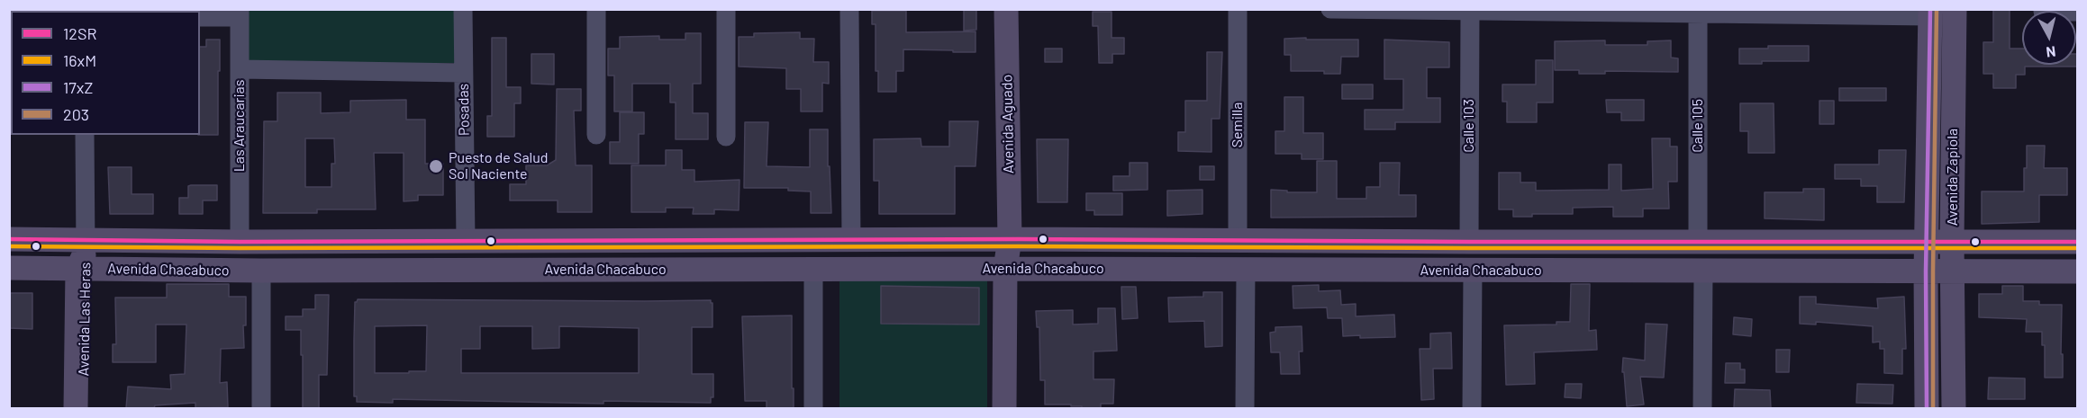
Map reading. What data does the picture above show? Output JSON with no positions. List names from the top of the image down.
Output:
{
  "streets": {
    "main road": [
      "Avenida Aguado",
      "Avenida Zapiola",
      "Avenida Chacabuco",
      "Avenida Las Heras"
    ],
    "street": [
      "Posadas",
      "Semilla",
      "Las Araucarias",
      "Calle 103",
      "Calle 105"
    ]
  },
  "crossings": [
    ["Posadas", "Avenida Chacabuco"],
    ["Avenida Aguado", "Avenida Chacabuco"],
    ["Semilla", "Avenida Chacabuco"],
    ["Las Araucarias", "Avenida Chacabuco"],
    ["Calle 103", "Avenida Chacabuco"],
    ["Calle 105", "Avenida Chacabuco"],
    ["Avenida Zapiola", "Avenida Chacabuco"],
    ["Avenida Chacabuco", "Avenida Las Heras"]
  ],
  "places": ["Puesto de Salud Sol Naciente"],
  "lines": [
    "transit line 17xZ",
    "transit line 203",
    "transit line 12SR",
    "transit line 16xM"
  ],
  "legend": [
    "12SR",
    "16xM",
    "17xZ",
    "203"
  ],
  "north": "bottom"
}
